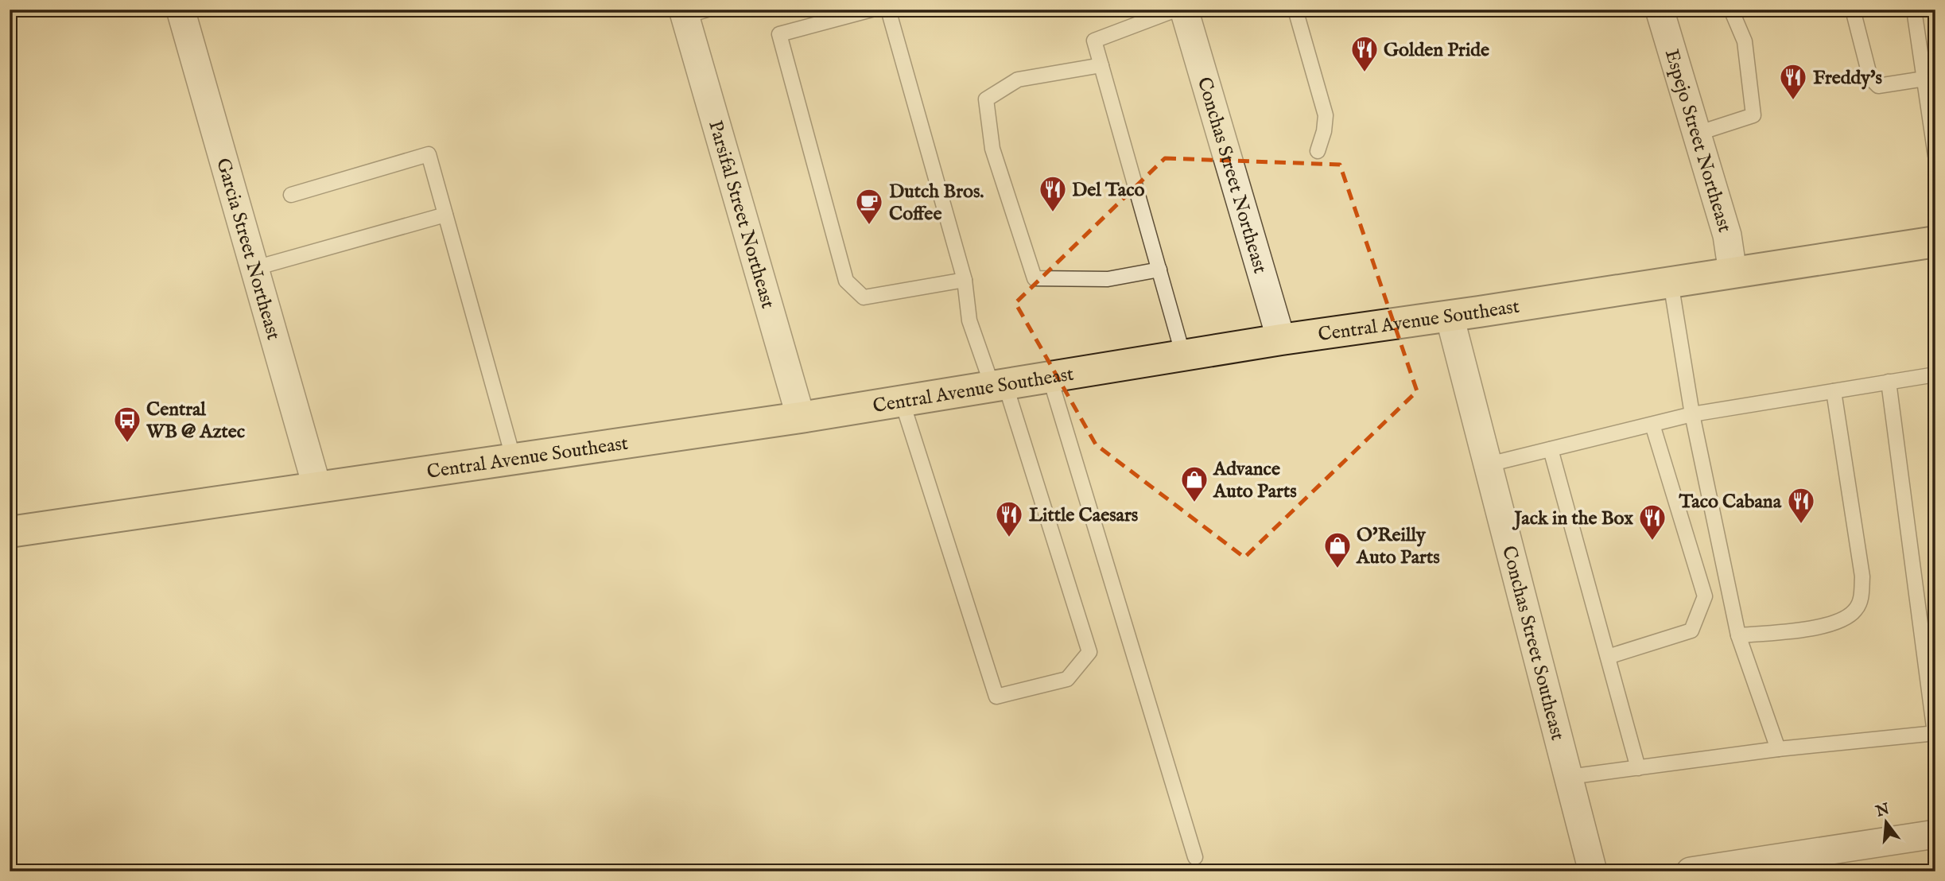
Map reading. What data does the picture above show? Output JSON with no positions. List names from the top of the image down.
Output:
{
  "streets": {
    "main road": ["Central Avenue Southeast"],
    "street": [
      "Espejo Street Northeast",
      "Conchas Street Northeast",
      "Parsifal Street Northeast",
      "Garcia Street Northeast",
      "Conchas Street Southeast"
    ]
  },
  "crossings": [
    ["Espejo Street Northeast", "Central Avenue Southeast"],
    ["Conchas Street Northeast", "Central Avenue Southeast"],
    ["Parsifal Street Northeast", "Central Avenue Southeast"],
    ["Garcia Street Northeast", "Central Avenue Southeast"],
    ["Central Avenue Southeast", "Conchas Street Southeast"]
  ],
  "places": {
    "restaurant": [
      "Golden Pride",
      "Freddy's",
      "Del Taco",
      "Taco Cabana",
      "Little Caesars",
      "Jack in the Box"
    ],
    "cafe": ["Dutch Bros. Coffee"],
    "bus stop": ["Central WB @ Aztec"],
    "shop": ["Advance Auto Parts", "O'Reilly Auto Parts"]
  },
  "north": "top"
}
